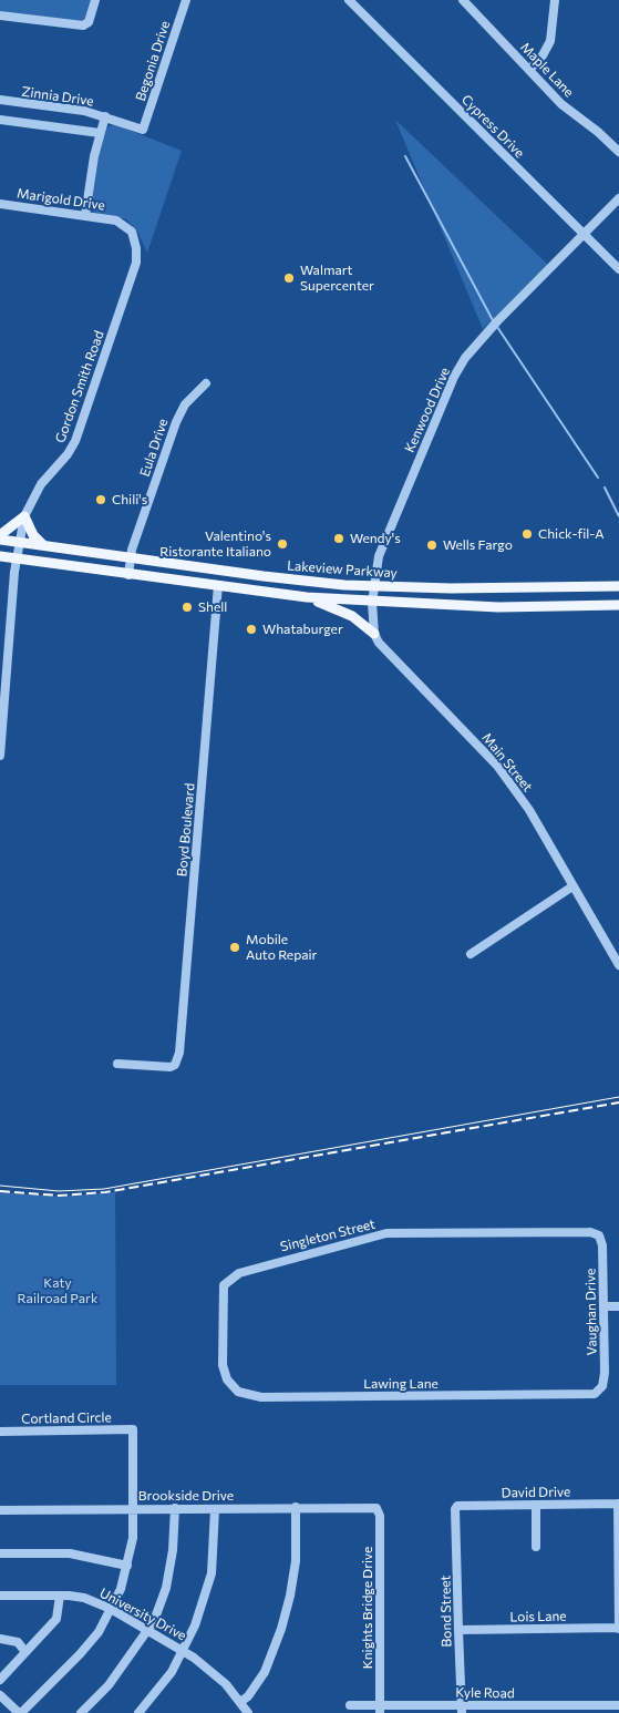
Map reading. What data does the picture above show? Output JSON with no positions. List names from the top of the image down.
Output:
{
  "streets": {
    "main road": ["Lakeview Parkway"],
    "street": [
      "Begonia Drive",
      "Maple Lane",
      "Zinnia Drive",
      "Cypress Drive",
      "Marigold Drive",
      "Gordon Smith Road",
      "Kenwood Drive",
      "Eula Drive",
      "Main Street",
      "Boyd Boulevard",
      "Singleton Street",
      "Vaughan Drive",
      "Lawing Lane",
      "Cortland Circle",
      "David Drive",
      "Brookside Drive",
      "Knights Bridge Drive",
      "Bond Street",
      "University Drive",
      "Lois Lane",
      "Kyle Road"
    ]
  },
  "crossings": [
    ["Begonia Drive", "Zinnia Drive"],
    ["Cypress Drive", "Kenwood Drive"],
    ["Marigold Drive", "Gordon Smith Road"],
    ["Gordon Smith Road", "Lakeview Parkway"],
    ["Kenwood Drive", "Lakeview Parkway"],
    ["Eula Drive", "Lakeview Parkway"],
    ["Singleton Street", "Vaughan Drive"],
    ["Singleton Street", "Lawing Lane"],
    ["Vaughan Drive", "Lawing Lane"],
    ["Cortland Circle", "Brookside Drive"],
    ["David Drive", "Bond Street"],
    ["Brookside Drive", "Knights Bridge Drive"],
    ["Knights Bridge Drive", "Kyle Road"],
    ["Bond Street", "Lois Lane"],
    ["Bond Street", "Kyle Road"]
  ],
  "parks": ["Katy Railroad Park"],
  "places": [
    "Walmart Supercenter",
    "Chili's",
    "Chick-fil-A",
    "Wendy's",
    "Valentino's Ristorante Italiano",
    "Wells Fargo",
    "Shell",
    "Whataburger",
    "Mobile Auto Repair"
  ]
}
